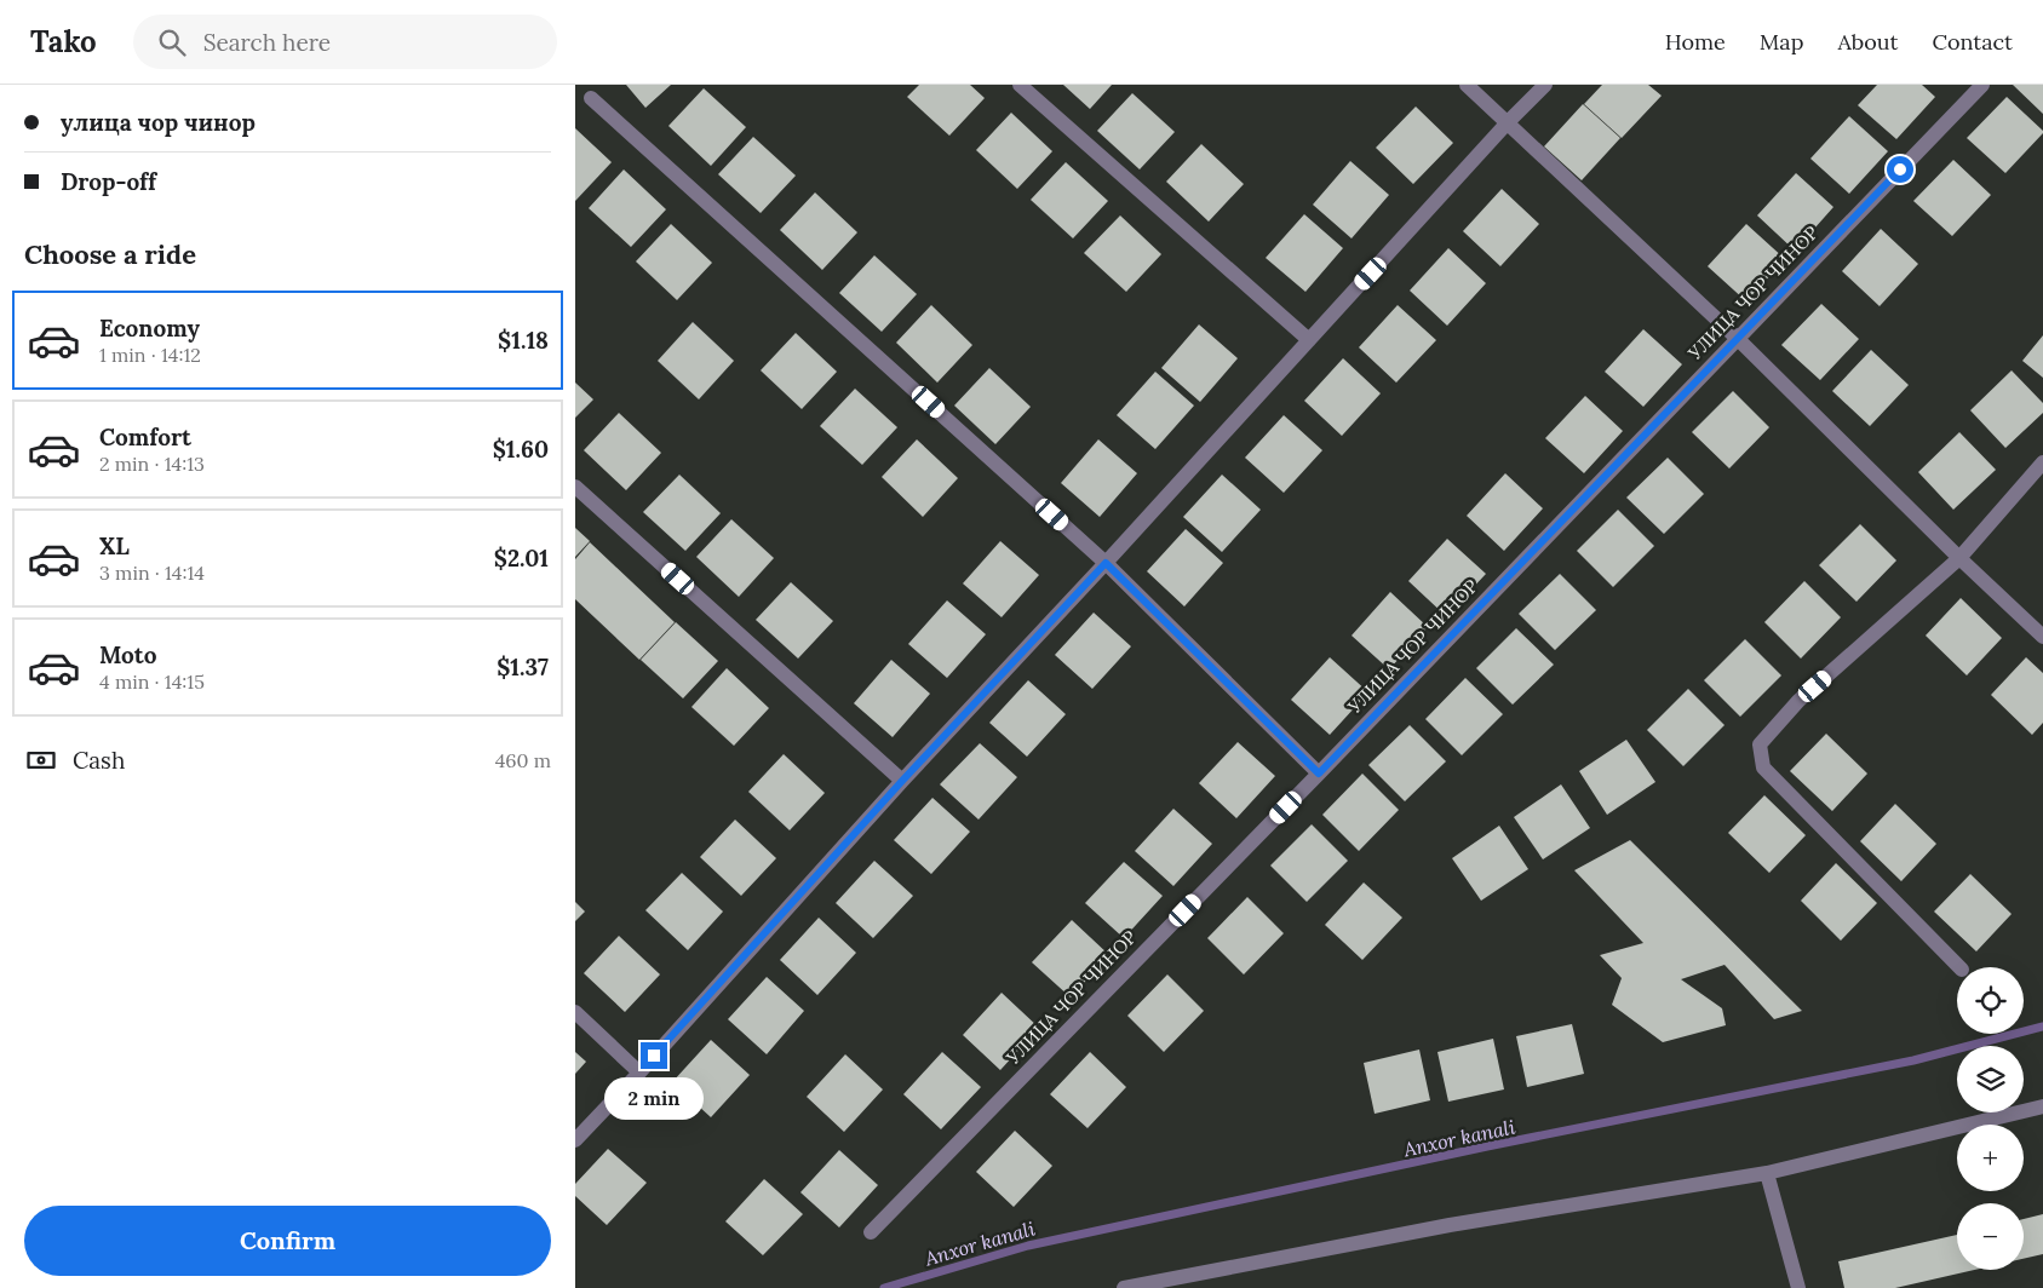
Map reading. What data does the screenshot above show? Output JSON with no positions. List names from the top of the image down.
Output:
{
  "streets": {
    "street": ["УЛИЦА ЧОР ЧИНОР"]
  },
  "water": ["Anxor kanali"],
  "page": {
    "header": "Tako",
    "search": "Search here",
    "nav": [
      "Home",
      "Map",
      "About",
      "Contact"
    ],
    "banner": ["улица чор чинор", "Drop-off"],
    "heading": "Choose a ride",
    "list": [
      {
        "name": "Economy",
        "note": "1 min · 14:12",
        "value": "$1.18"
      },
      {
        "name": "Comfort",
        "note": "2 min · 14:13",
        "value": "$1.60"
      },
      {
        "name": "XL",
        "note": "3 min · 14:14",
        "value": "$2.01"
      },
      {
        "name": "Moto",
        "note": "4 min · 14:15",
        "value": "$1.37"
      }
    ],
    "pay": ["Cash", "460 m"],
    "map_buttons": ["+", "−"],
    "bubble": "2 min",
    "buttons": "Confirm"
  }
}
